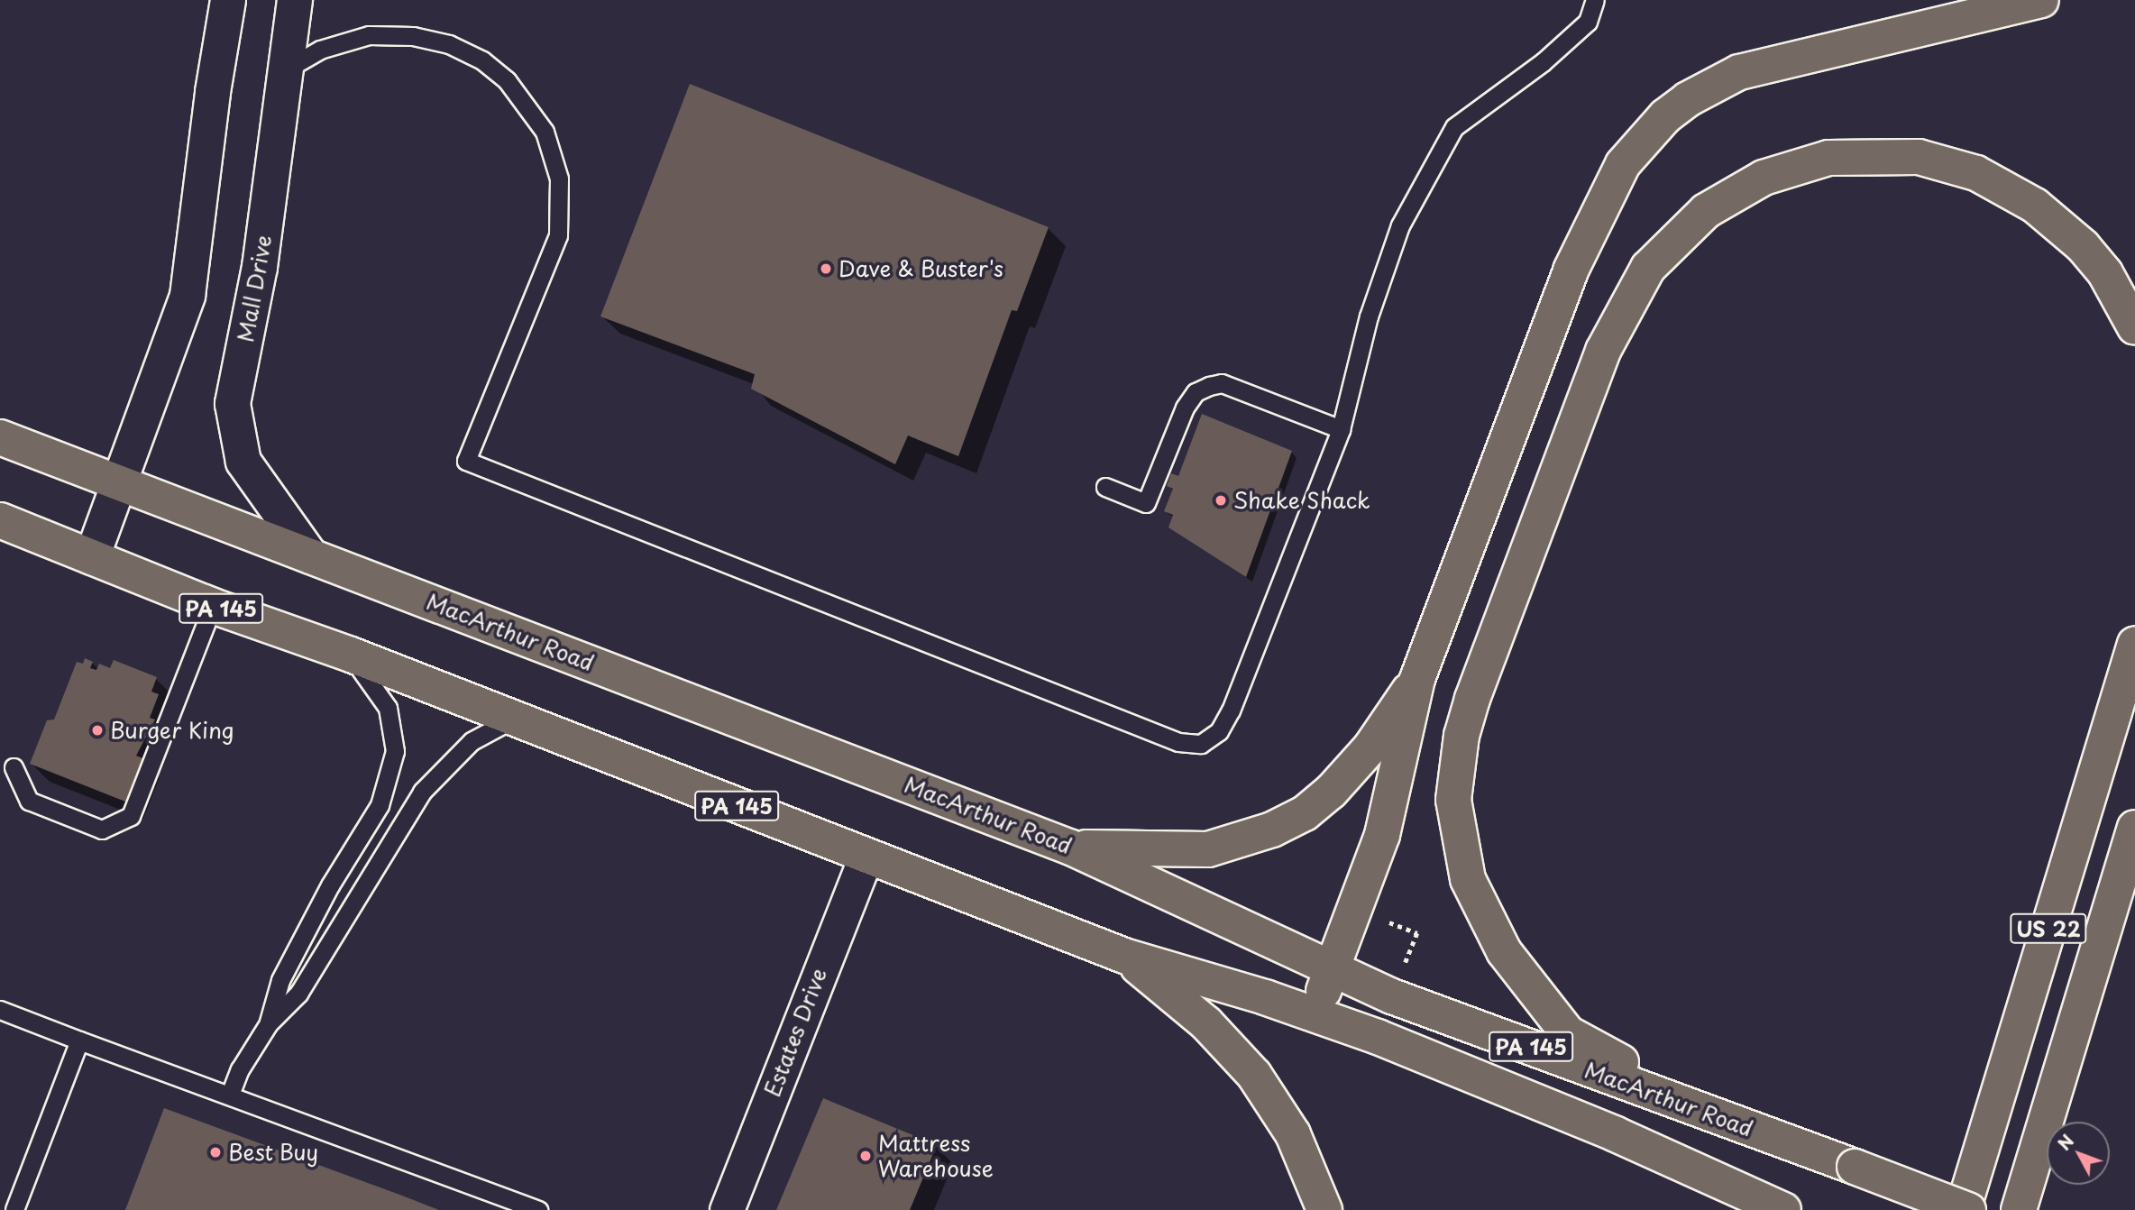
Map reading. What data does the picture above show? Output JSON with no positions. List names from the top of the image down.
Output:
{
  "streets": {
    "highway": ["PA 145", "MacArthur Road", "US 22"],
    "street": ["Mall Drive", "Estates Drive"]
  },
  "crossings": [
    ["Mall Drive", "MacArthur Road"],
    ["PA 145", "Estates Drive"]
  ],
  "places": [
    "Dave & Buster's",
    "Shake Shack",
    "Burger King",
    "Best Buy",
    "Mattress Warehouse"
  ],
  "north": "top left"
}
